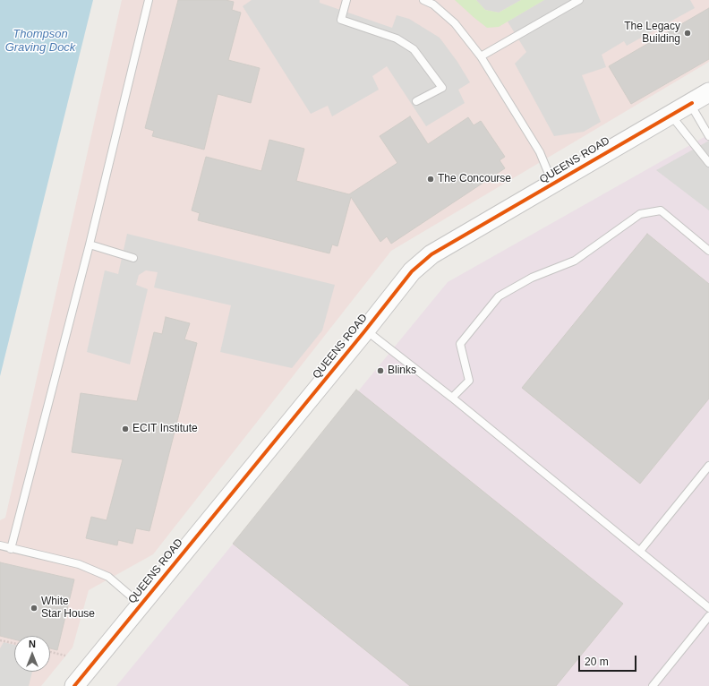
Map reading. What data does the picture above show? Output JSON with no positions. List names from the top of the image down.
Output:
{
  "streets": {
    "street": ["QUEENS ROAD"]
  },
  "water": ["Thompson Graving Dock"],
  "places": [
    "The Legacy Building",
    "The Concourse",
    "Blinks",
    "ECIT Institute",
    "White Star House"
  ],
  "scale_bar": "20 m",
  "north": "top"
}
